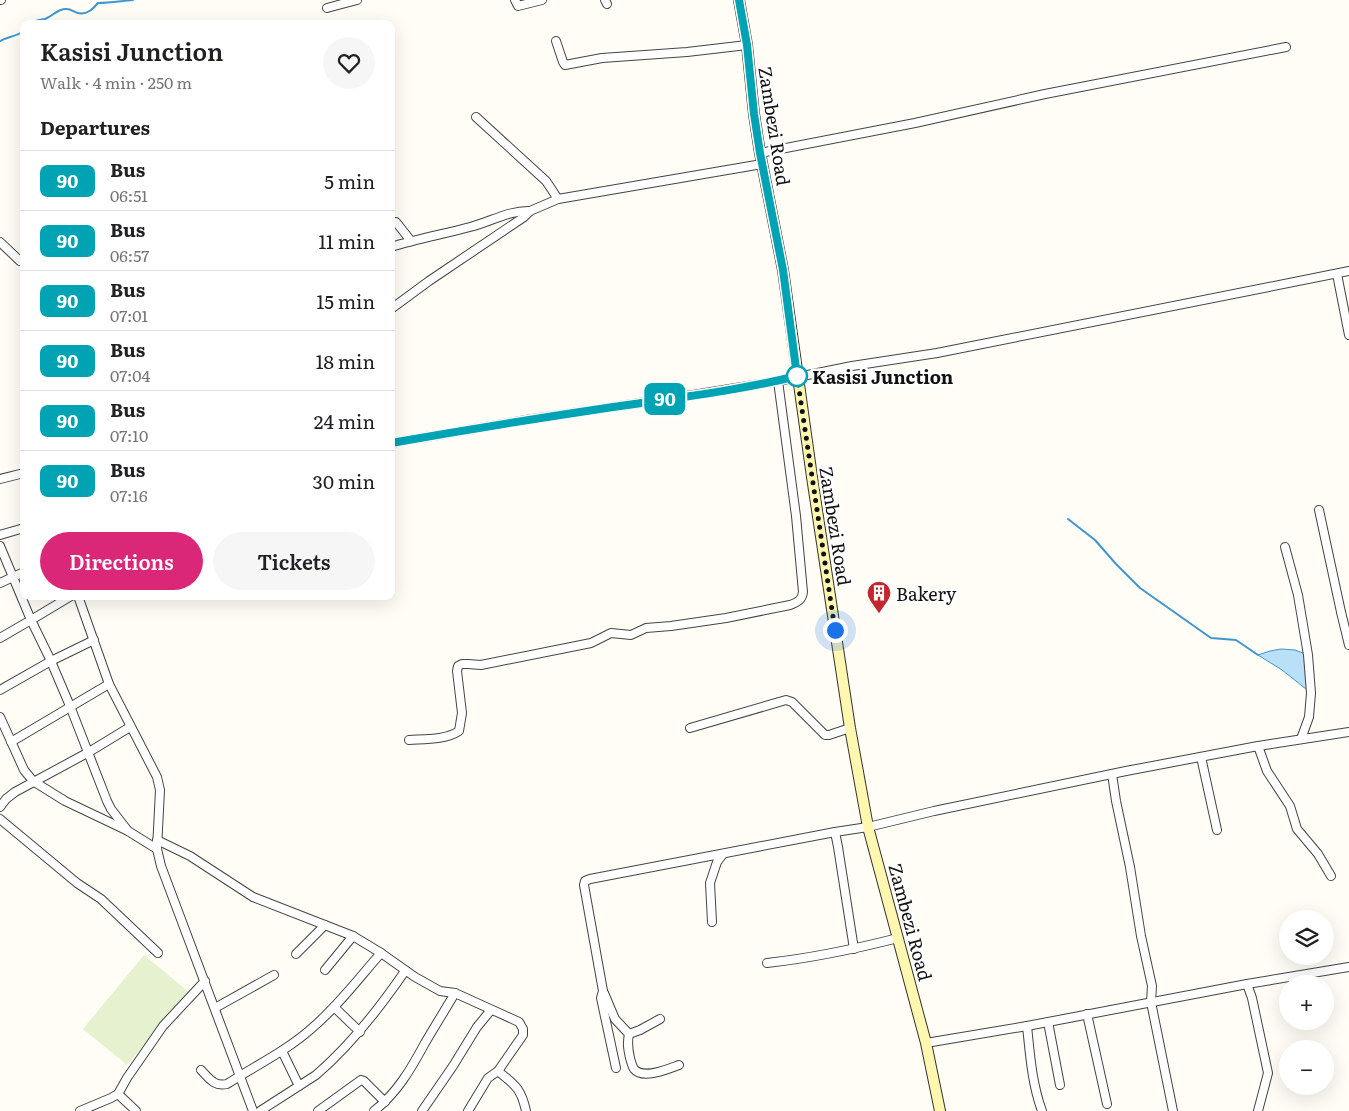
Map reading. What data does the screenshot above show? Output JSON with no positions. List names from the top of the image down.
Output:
{
  "streets": {
    "main road": ["Zambezi Road"]
  },
  "places": {
    "other": ["Kasisi Junction"],
    "building": ["Bakery"]
  },
  "lines": ["bus line 90"],
  "page": {
    "on_map": "90",
    "heading": [
      ["Kasisi Junction", "Walk · 4 min · 250 m"],
      "Departures"
    ],
    "list": [
      {
        "mark": "90",
        "name": "Bus",
        "note": "06:51",
        "value": "5 min"
      },
      {
        "mark": "90",
        "name": "Bus",
        "note": "06:57",
        "value": "11 min"
      },
      {
        "mark": "90",
        "name": "Bus",
        "note": "07:01",
        "value": "15 min"
      },
      {
        "mark": "90",
        "name": "Bus",
        "note": "07:04",
        "value": "18 min"
      },
      {
        "mark": "90",
        "name": "Bus",
        "note": "07:10",
        "value": "24 min"
      },
      {
        "mark": "90",
        "name": "Bus",
        "note": "07:16",
        "value": "30 min"
      }
    ],
    "buttons": ["Directions", "Tickets"],
    "map_buttons": ["+", "−"]
  }
}
